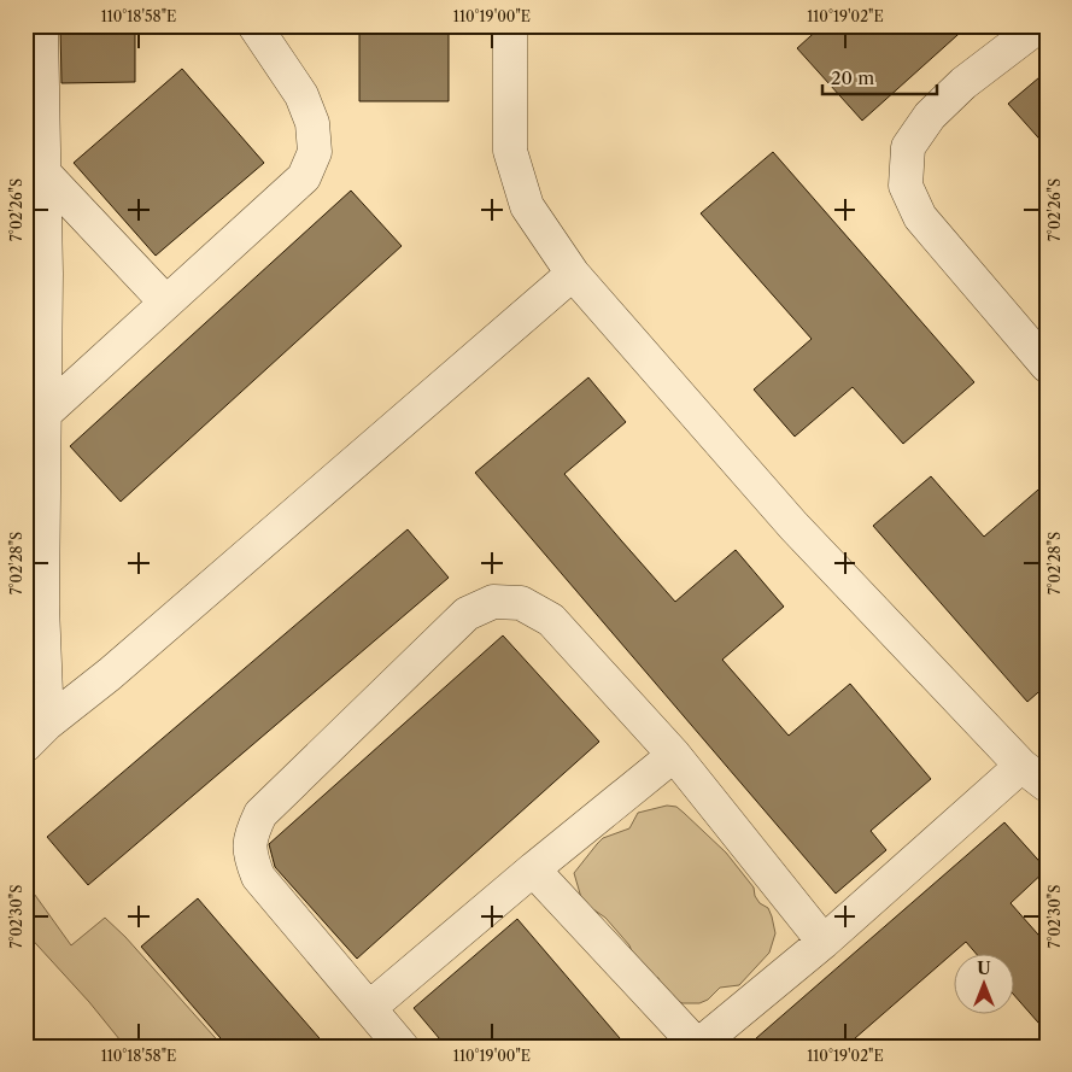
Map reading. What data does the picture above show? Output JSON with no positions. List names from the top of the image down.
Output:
{
  "scale_bar": "20 m",
  "north": "top",
  "coordinates": [
    "110°18'58\"E",
    "110°19'00\"E",
    "110°19'02\"E",
    "7°02'26\"S",
    "7°02'28\"S",
    "7°02'30\"S"
  ]
}
